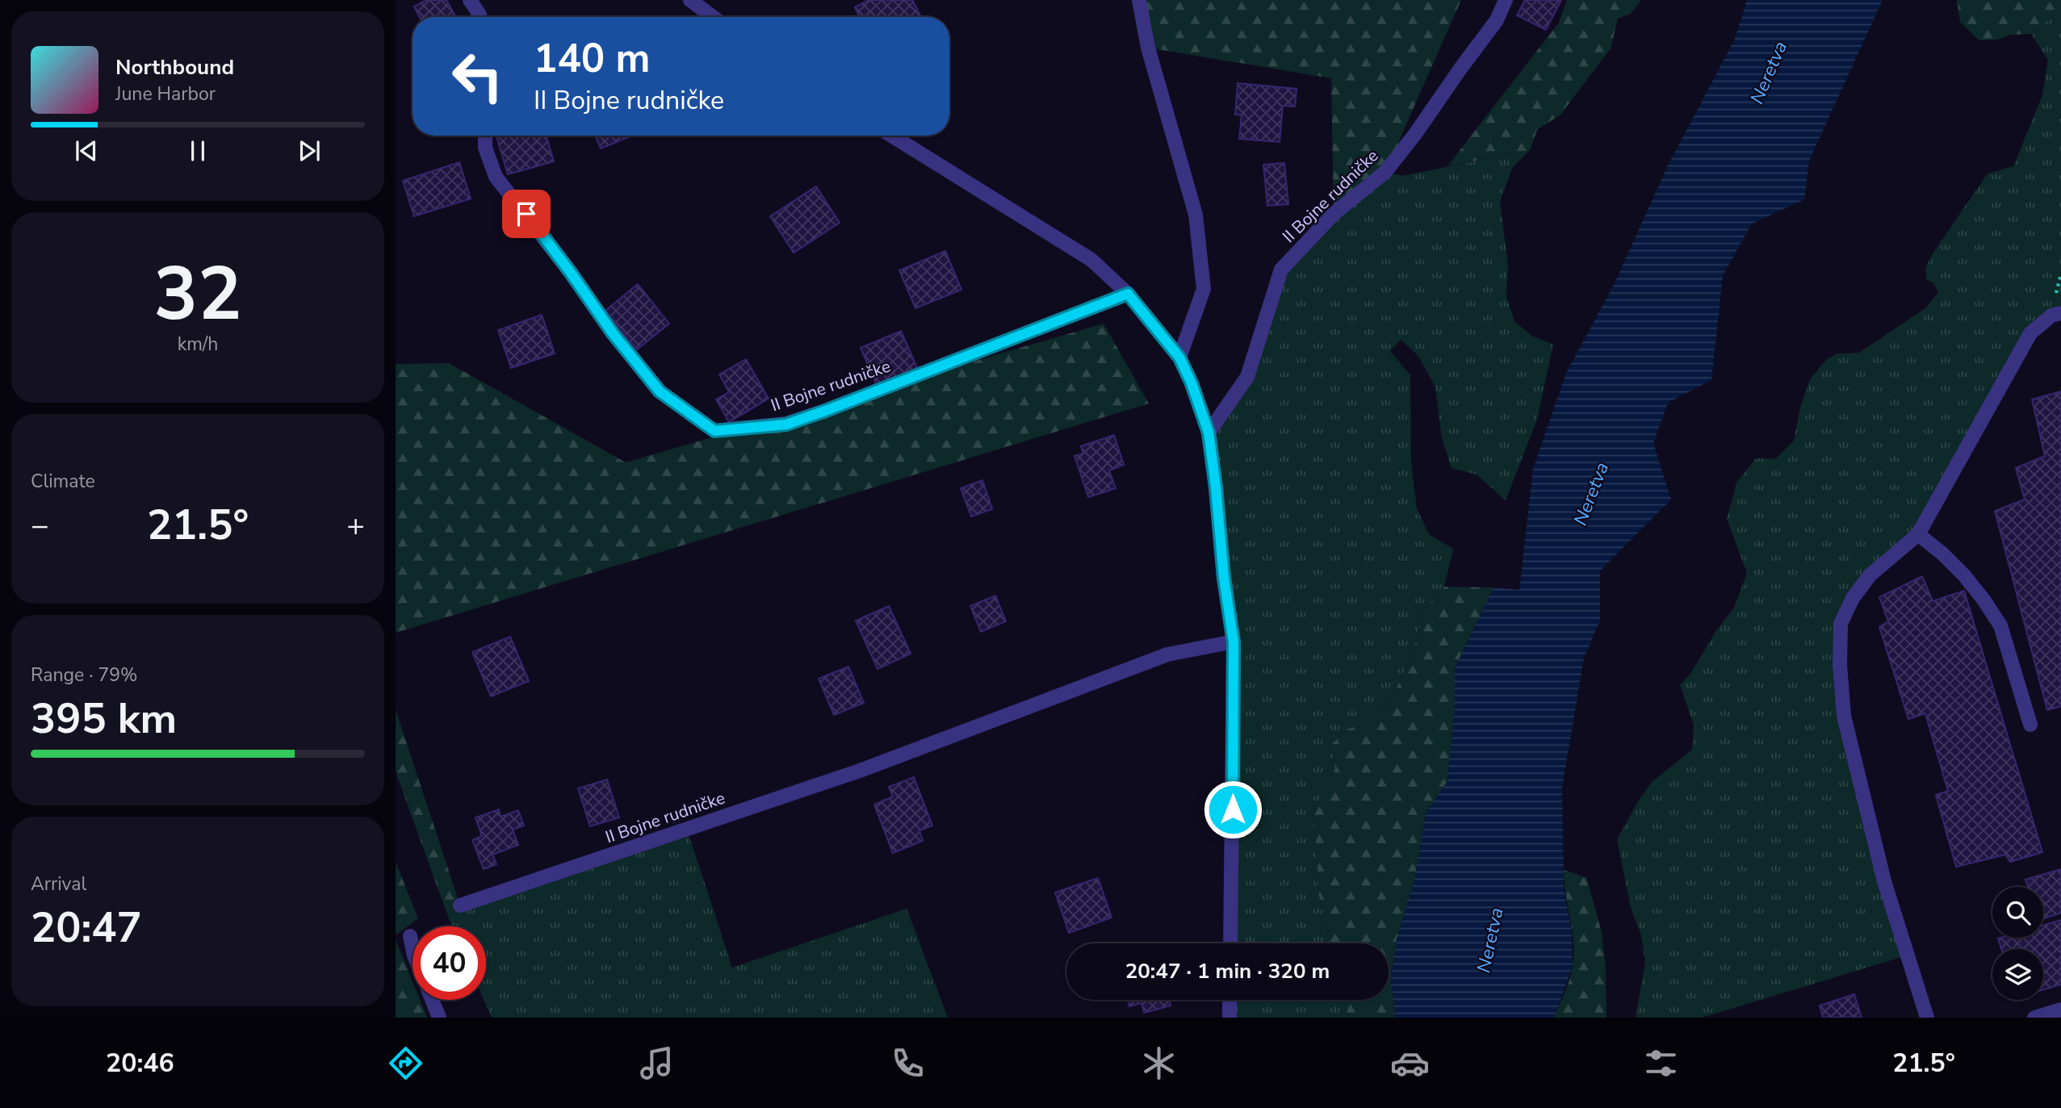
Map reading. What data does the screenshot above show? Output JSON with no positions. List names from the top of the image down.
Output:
{
  "streets": {
    "street": ["II Bojne rudničke"]
  },
  "water": ["Neretva"],
  "page": {
    "turn": ["140 m", "II Bojne rudničke"],
    "song": ["Northbound", "June Harbor"],
    "tile": [
      ["32", "km/h"],
      "Climate",
      ["Range · 79%", "395 km"],
      ["Arrival", "20:47"]
    ],
    "heat": ["−", "21.5°", "+"],
    "limit": "40",
    "trip": "20:47 · 1 min · 320 m",
    "tabs": ["20:46", "21.5°"]
  }
}
